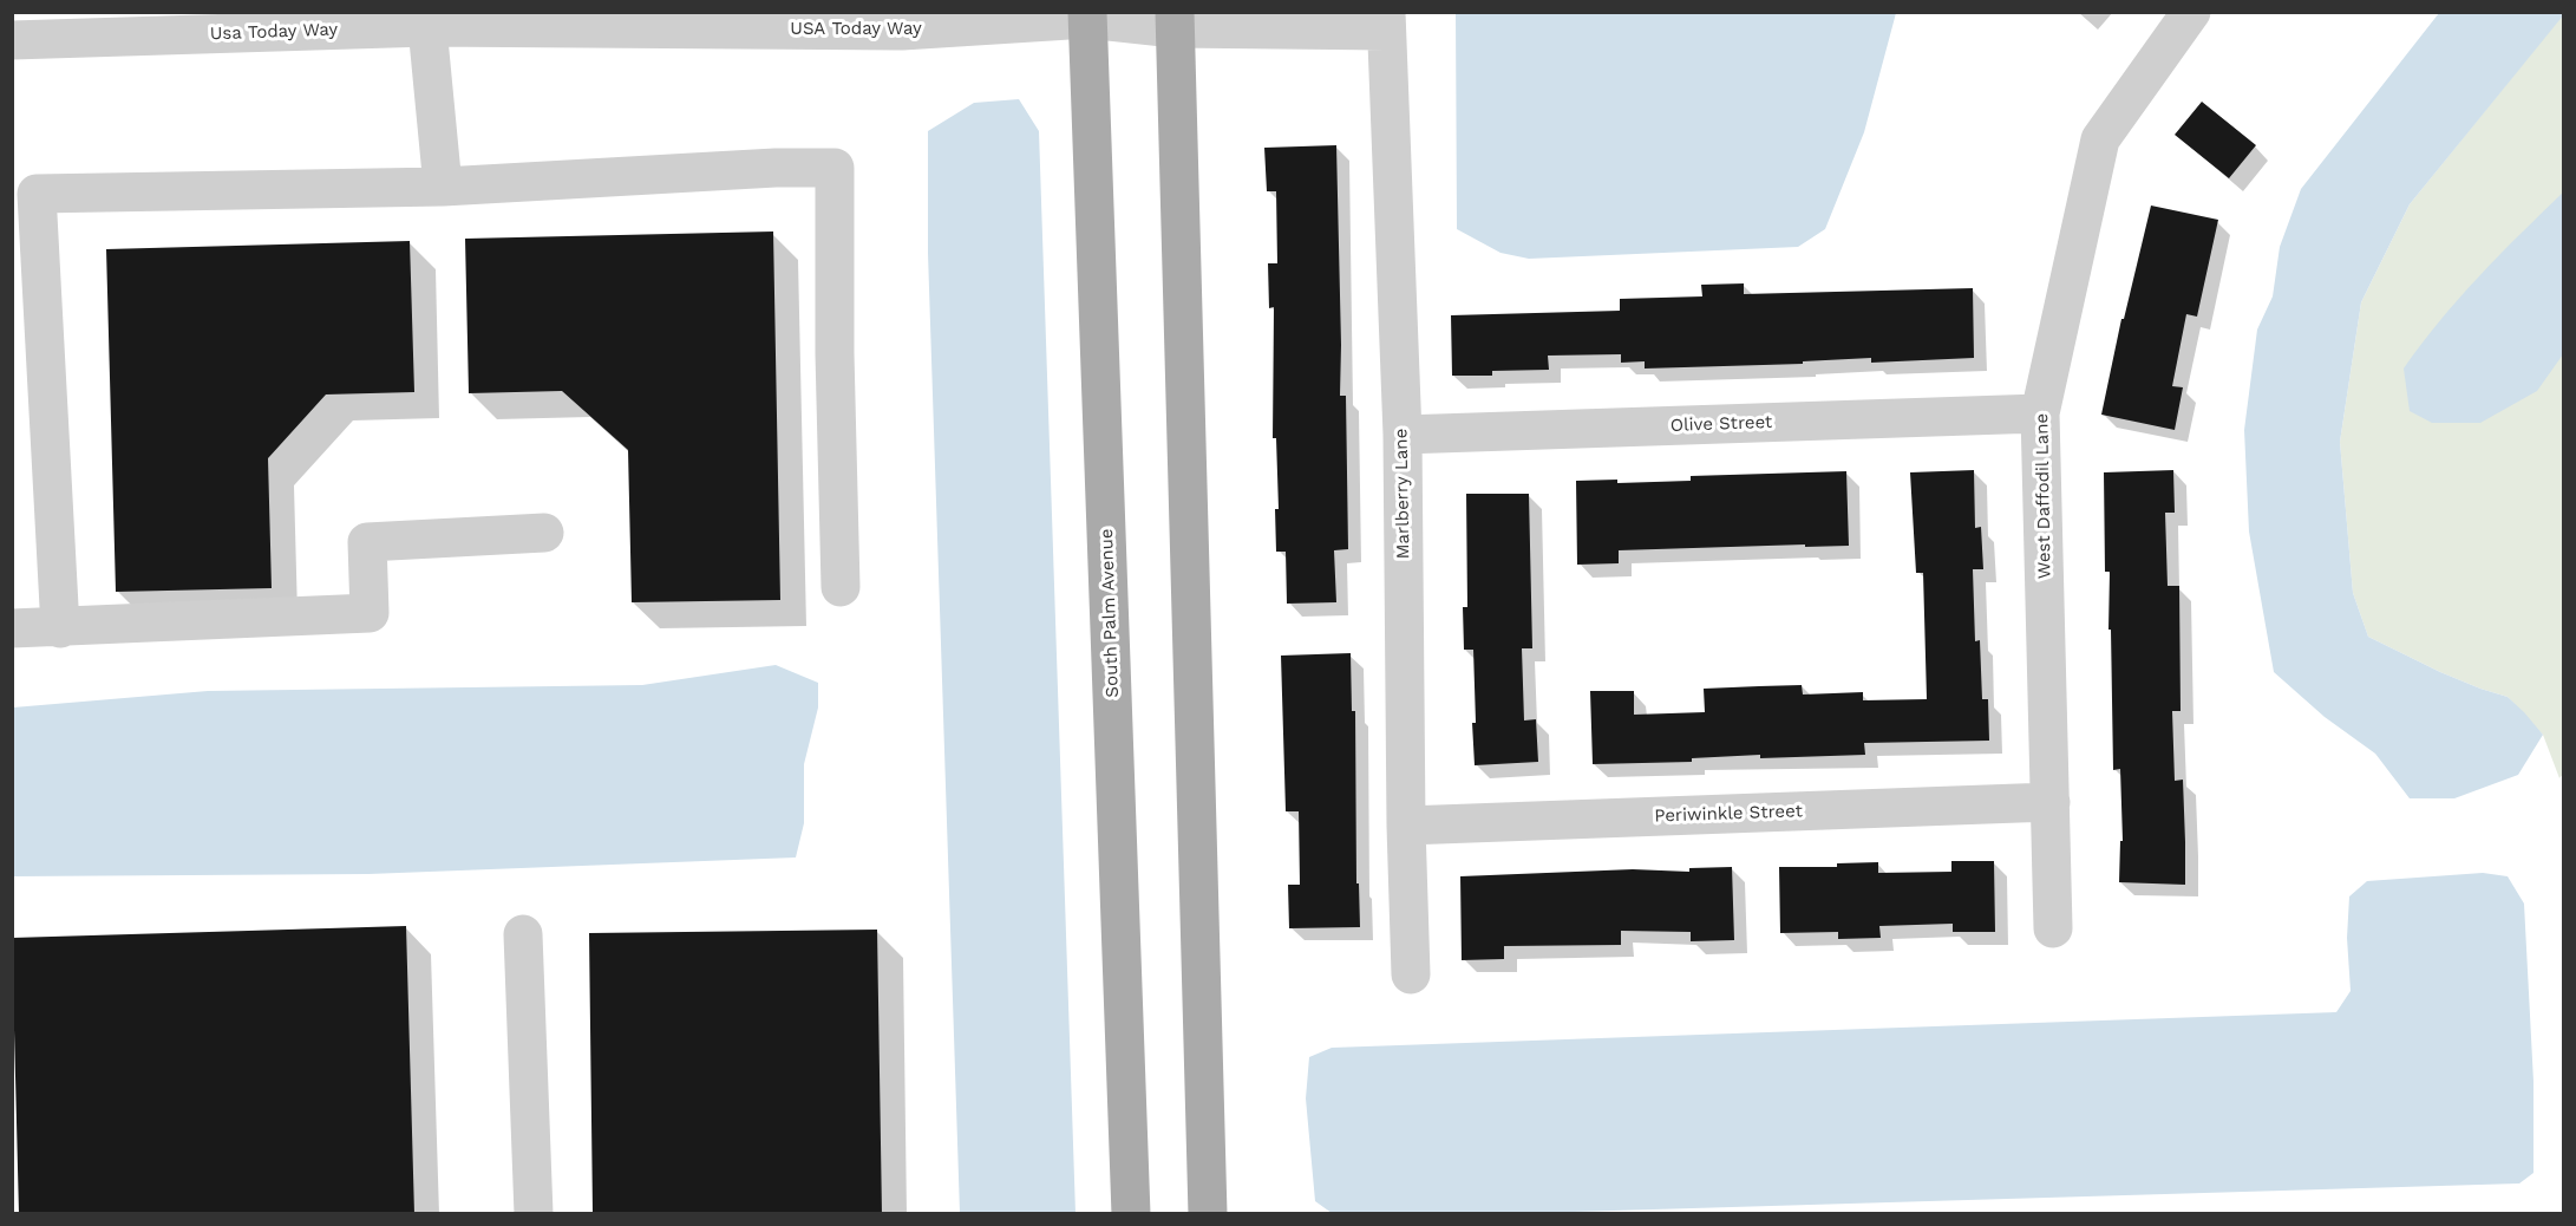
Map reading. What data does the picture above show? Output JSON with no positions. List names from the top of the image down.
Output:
{
  "streets": {
    "main road": ["South Palm Avenue"],
    "street": [
      "USA Today Way",
      "Usa Today Way",
      "Olive Street",
      "Marlberry Lane",
      "West Daffodil Lane",
      "Periwinkle Street"
    ]
  },
  "crossings": [
    ["USA Today Way", "Usa Today Way"],
    ["USA Today Way", "Marlberry Lane"],
    ["USA Today Way", "South Palm Avenue"],
    ["Olive Street", "Marlberry Lane"],
    ["Olive Street", "West Daffodil Lane"],
    ["Marlberry Lane", "Periwinkle Street"],
    ["West Daffodil Lane", "Periwinkle Street"]
  ]
}
